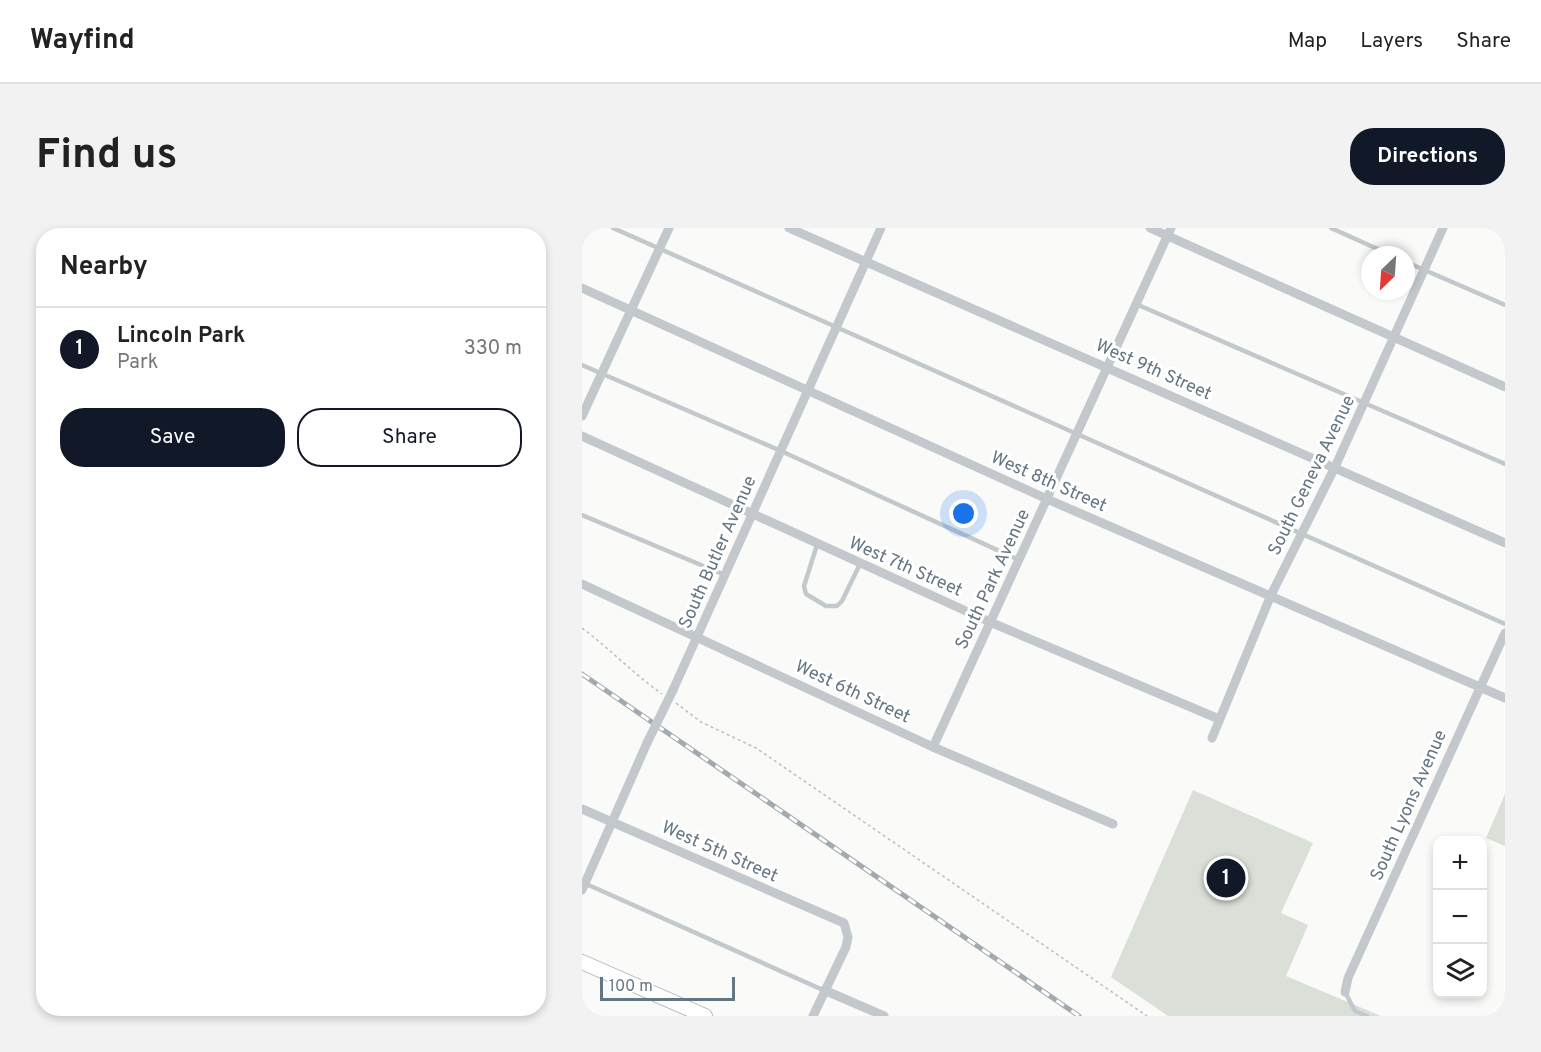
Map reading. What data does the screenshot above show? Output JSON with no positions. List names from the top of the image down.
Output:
{
  "streets": {
    "street": [
      "West 9th Street",
      "South Geneva Avenue",
      "West 8th Street",
      "South Butler Avenue",
      "West 7th Street",
      "South Park Avenue",
      "West 6th Street",
      "South Lyons Avenue",
      "West 5th Street"
    ]
  },
  "crossings": [
    ["West 9th Street", "South Geneva Avenue"],
    ["West 9th Street", "South Butler Avenue"],
    ["West 9th Street", "South Park Avenue"],
    ["South Geneva Avenue", "West 8th Street"],
    ["South Geneva Avenue", "West 7th Street"],
    ["West 8th Street", "South Butler Avenue"],
    ["West 8th Street", "South Park Avenue"],
    ["West 8th Street", "South Lyons Avenue"],
    ["South Butler Avenue", "West 7th Street"],
    ["South Butler Avenue", "West 6th Street"],
    ["South Butler Avenue", "West 5th Street"],
    ["West 7th Street", "South Park Avenue"],
    ["South Park Avenue", "West 6th Street"]
  ],
  "scale_bar": "100 m",
  "north": "bottom left",
  "page": {
    "header": "Wayfind",
    "nav": ["Map", "Layers", "Share"],
    "buttons": [
      "Directions",
      ["Save", "Share"]
    ],
    "title": "Find us",
    "heading": "Nearby",
    "list": [
      {
        "mark": "1",
        "name": "Lincoln Park",
        "note": "Park",
        "value": "330 m"
      }
    ],
    "map_buttons": ["+", "−"],
    "pins": "1",
    "scale": "100 m"
  }
}
